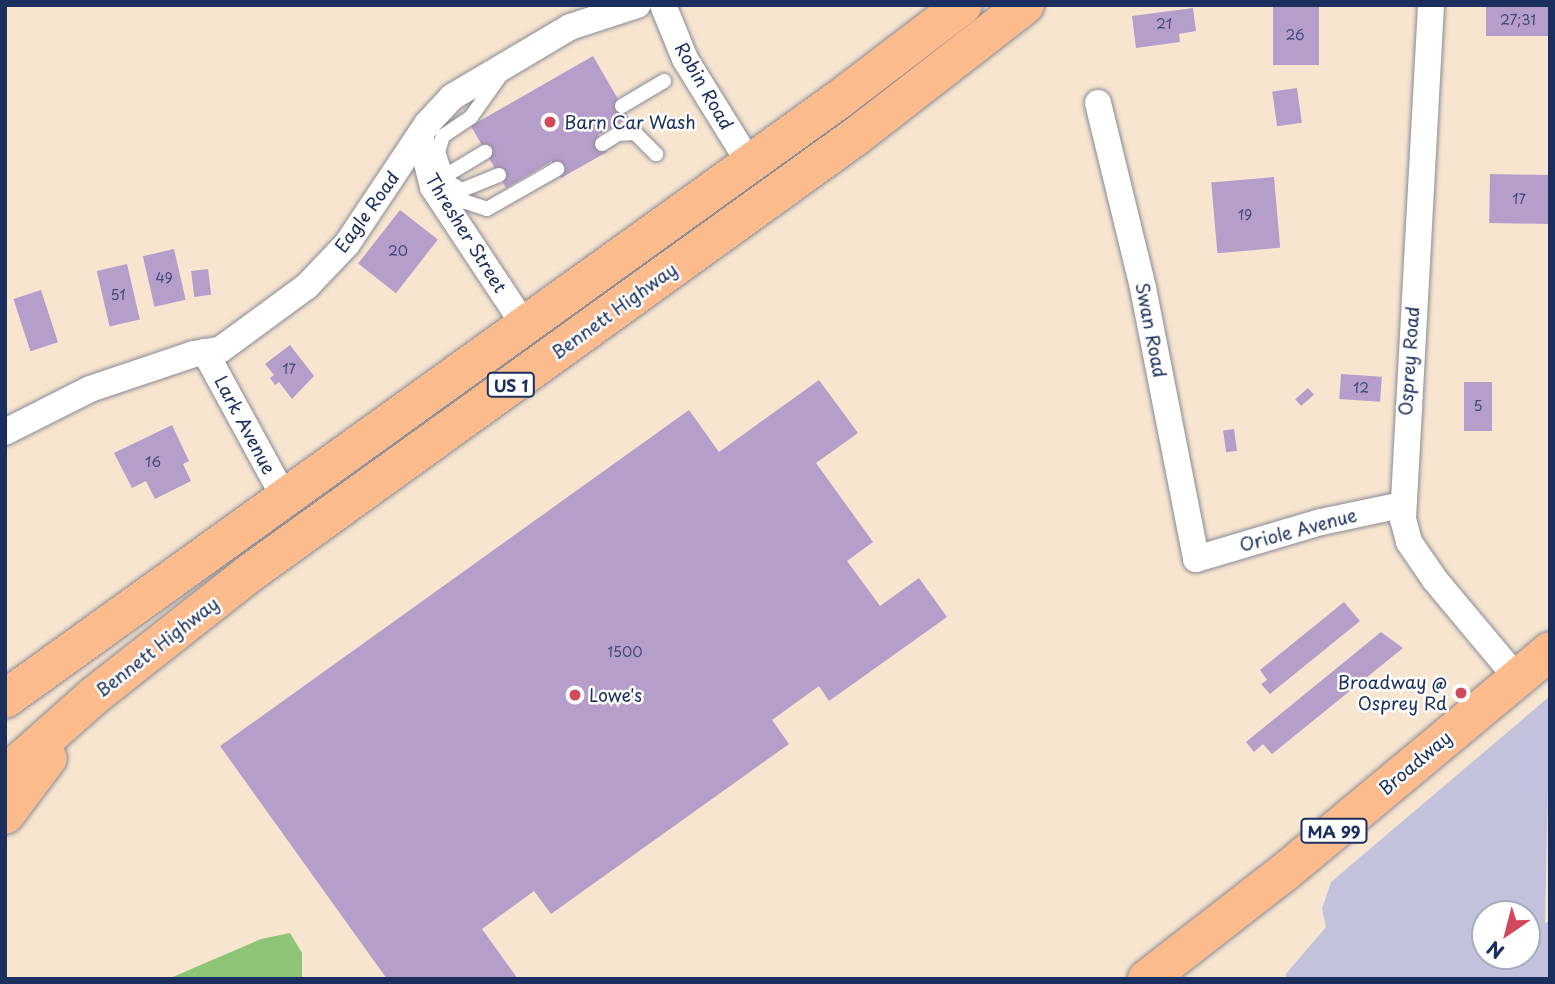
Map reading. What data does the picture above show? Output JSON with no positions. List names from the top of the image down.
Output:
{
  "streets": {
    "main road": [
      "Bennett Highway",
      "US 1",
      "Broadway",
      "MA 99"
    ],
    "street": [
      "Robin Road",
      "Eagle Road",
      "Thresher Street",
      "Swan Road",
      "Osprey Road",
      "Lark Avenue",
      "Oriole Avenue"
    ]
  },
  "crossings": [
    ["Robin Road", "US 1"],
    ["Eagle Road", "Thresher Street"],
    ["Eagle Road", "Lark Avenue"],
    ["Thresher Street", "US 1"],
    ["Swan Road", "Oriole Avenue"],
    ["Osprey Road", "Oriole Avenue"],
    ["Osprey Road", "Broadway"],
    ["US 1", "Lark Avenue"]
  ],
  "places": ["Barn Car Wash", "Broadway @ Osprey Rd", "Lowe's"],
  "house_numbers": [
    "27;31",
    "21",
    "26",
    "17",
    "19",
    "20",
    "49",
    "51",
    "17",
    "12",
    "5",
    "16",
    "1500"
  ],
  "north": "bottom left"
}
